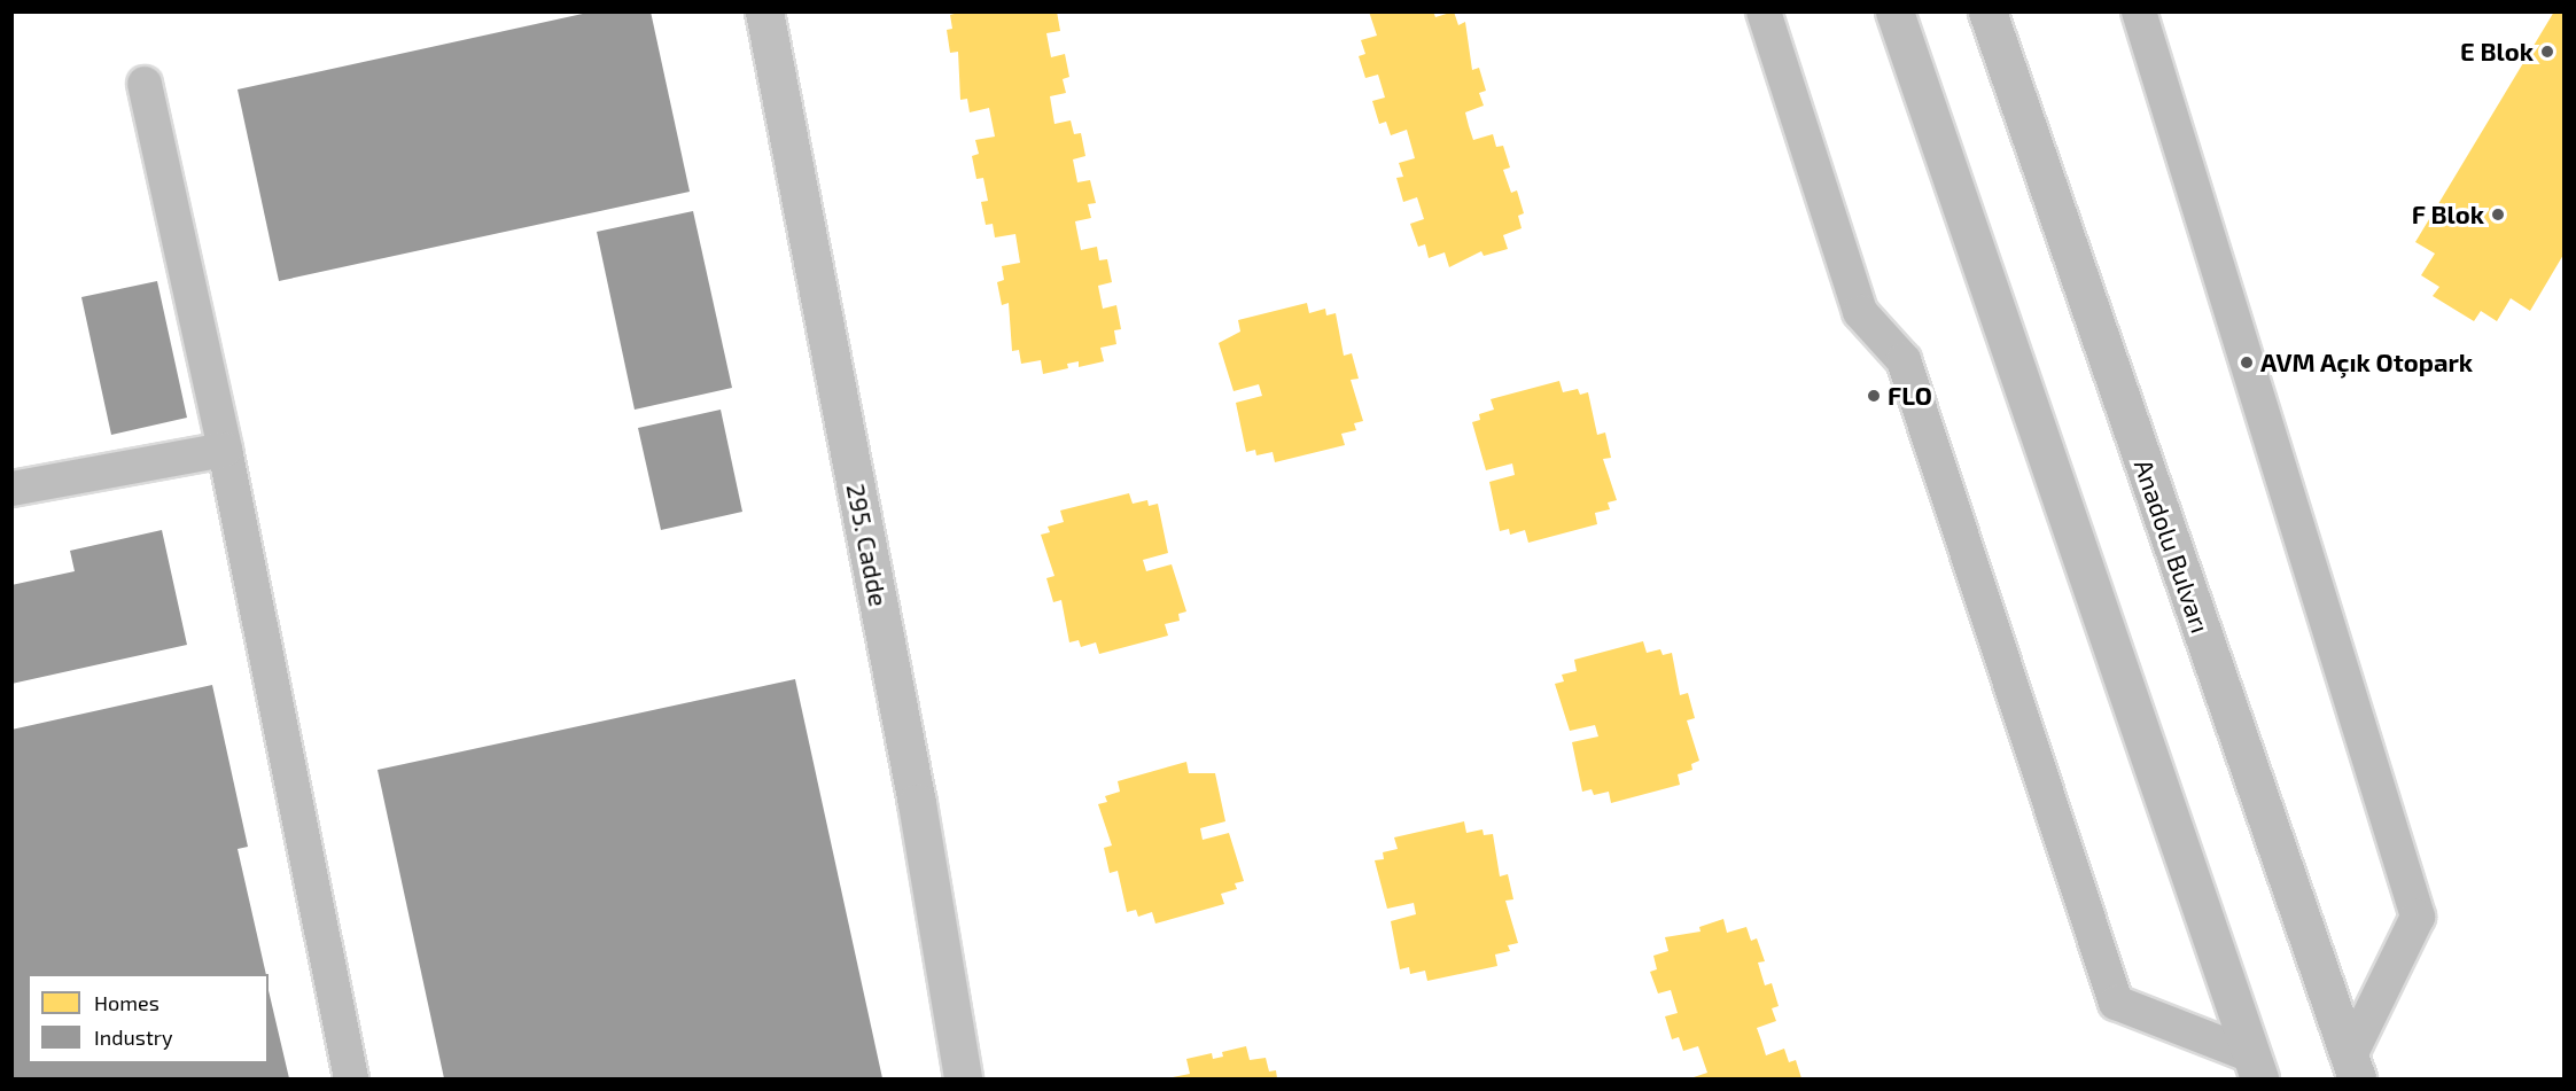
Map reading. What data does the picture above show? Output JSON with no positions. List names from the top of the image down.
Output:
{
  "streets": {
    "main road": ["Anadolu Bulvarı"],
    "street": ["295. Cadde"]
  },
  "places": [
    "E Blok",
    "F Blok",
    "AVM Açık Otopark",
    "FLO"
  ],
  "legend": ["Homes", "Industry"]
}
